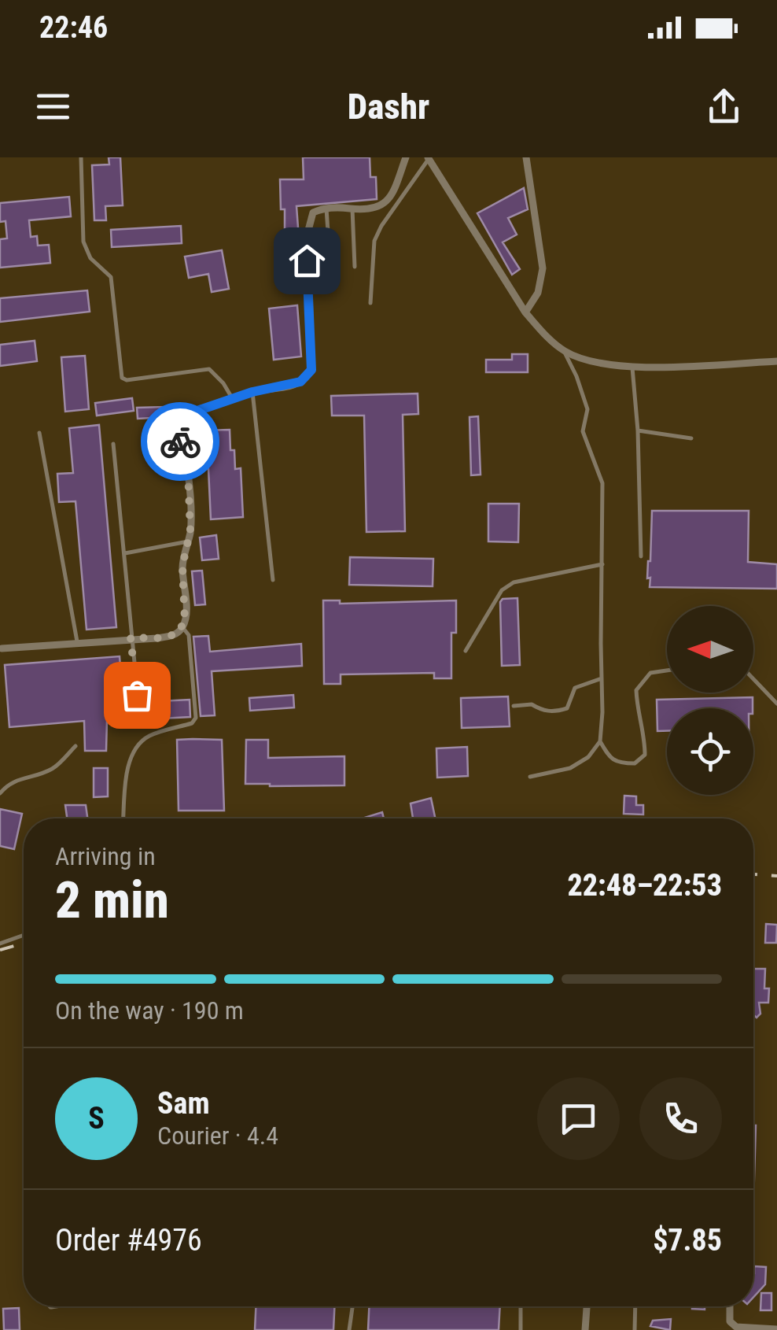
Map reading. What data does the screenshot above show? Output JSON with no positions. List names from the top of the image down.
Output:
{
  "north": "left",
  "page": {
    "status": "22:46",
    "header": "Dashr",
    "heading": ["2 min", "Arriving in", "22:48–22:53"],
    "panel": [
      "Sam",
      "Courier · 4.4",
      "Order #4976",
      "$7.85"
    ],
    "bar": "On the way · 190 m",
    "round": "S"
  }
}
